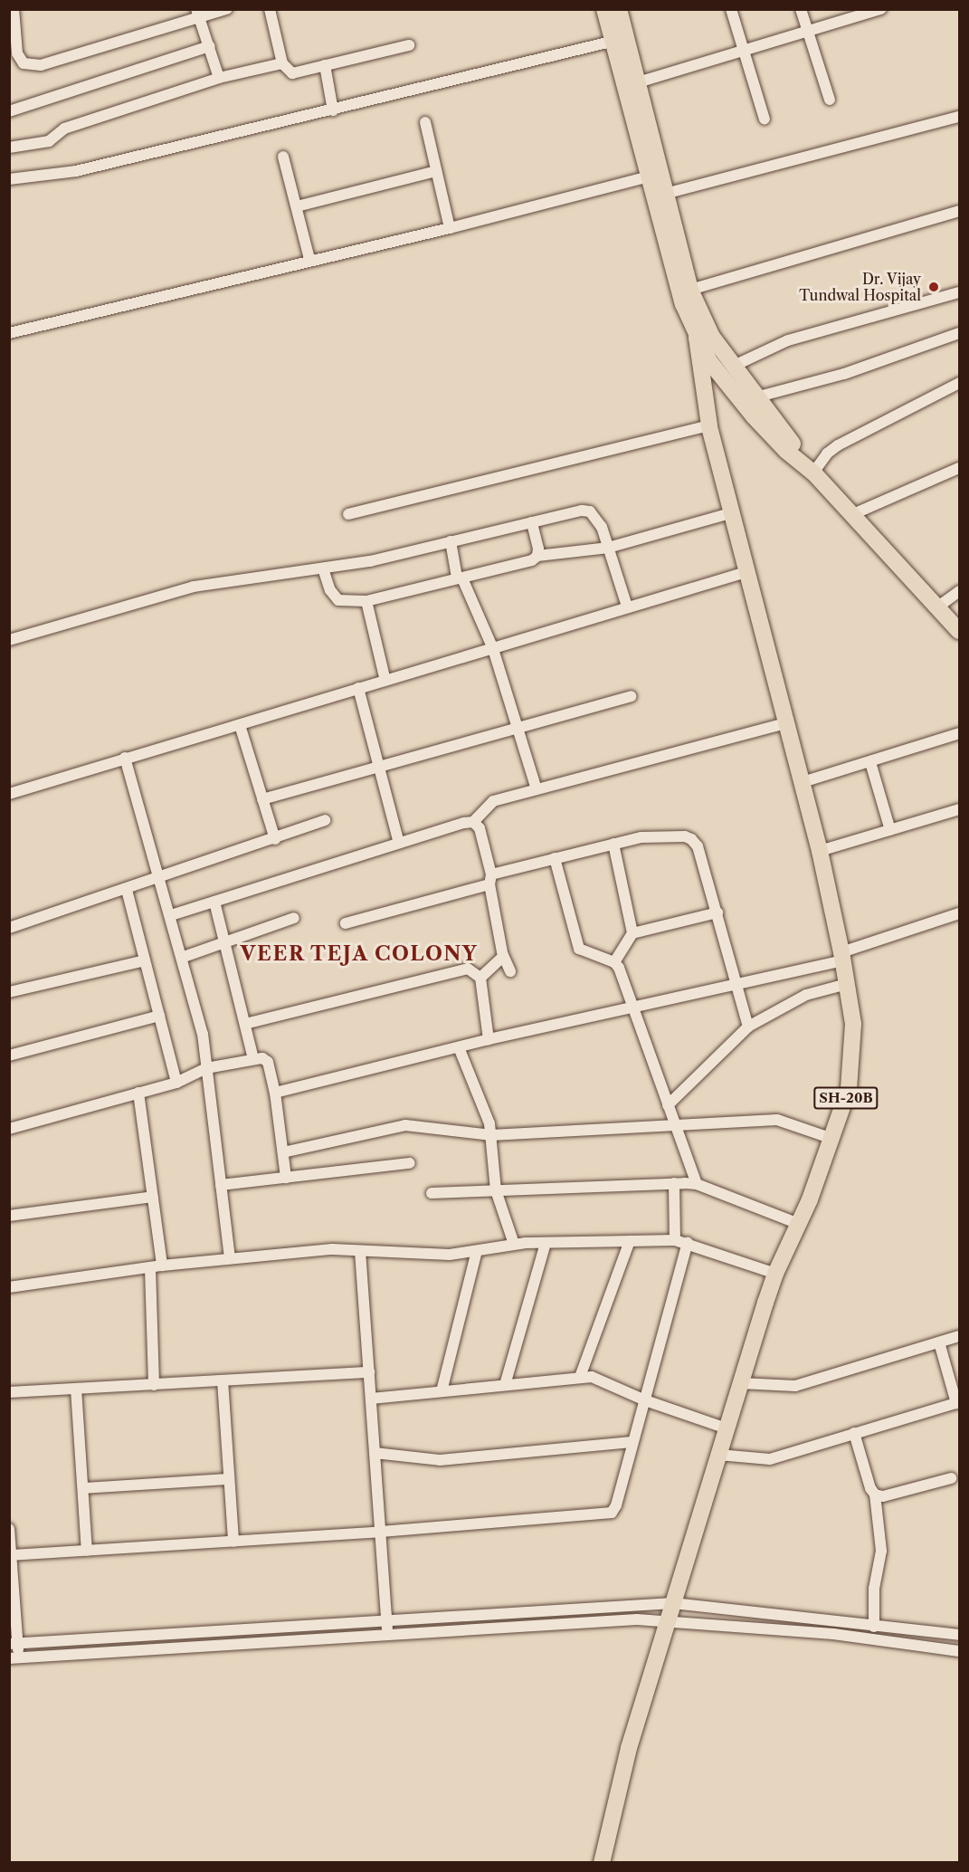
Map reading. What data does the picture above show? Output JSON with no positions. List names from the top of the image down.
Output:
{
  "streets": {
    "main road": ["SH-20B"]
  },
  "districts": ["VEER TEJA COLONY"],
  "places": ["Dr. Vijay Tundwal Hospital"]
}
